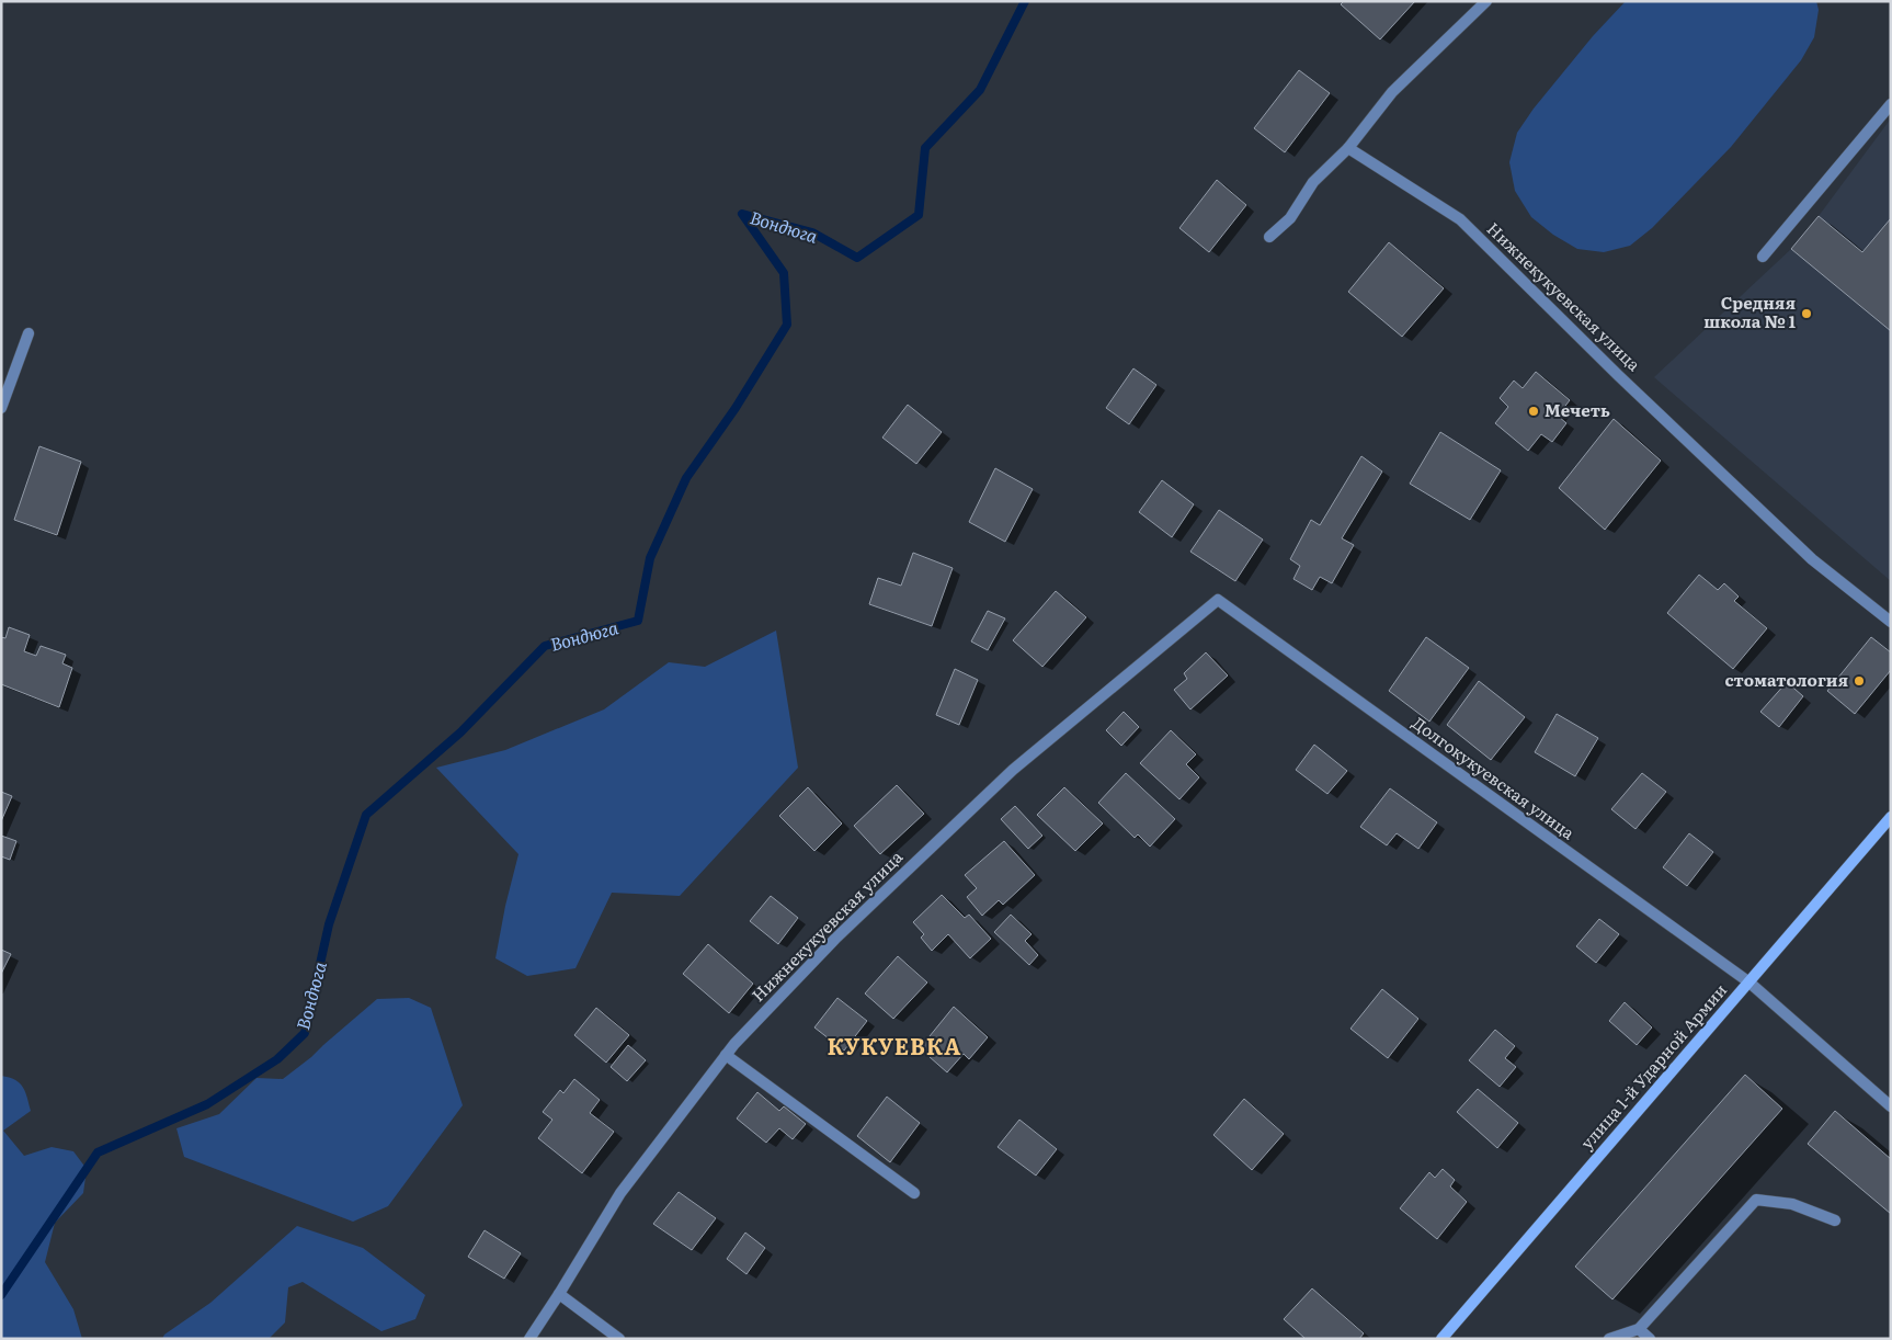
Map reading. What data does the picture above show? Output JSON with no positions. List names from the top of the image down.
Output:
{
  "streets": {
    "main road": ["улица 1-й Ударной Армии"],
    "street": ["Нижнекукуевская улица", "Долгокукуевская улица"]
  },
  "crossings": [
    ["Нижнекукуевская улица", "Долгокукуевская улица"],
    ["Долгокукуевская улица", "улица 1-й Ударной Армии"]
  ],
  "districts": ["КУКУЕВКА"],
  "water": ["Вондюга"],
  "places": ["Средняя школа № 1", "Мечеть", "стоматология"]
}
